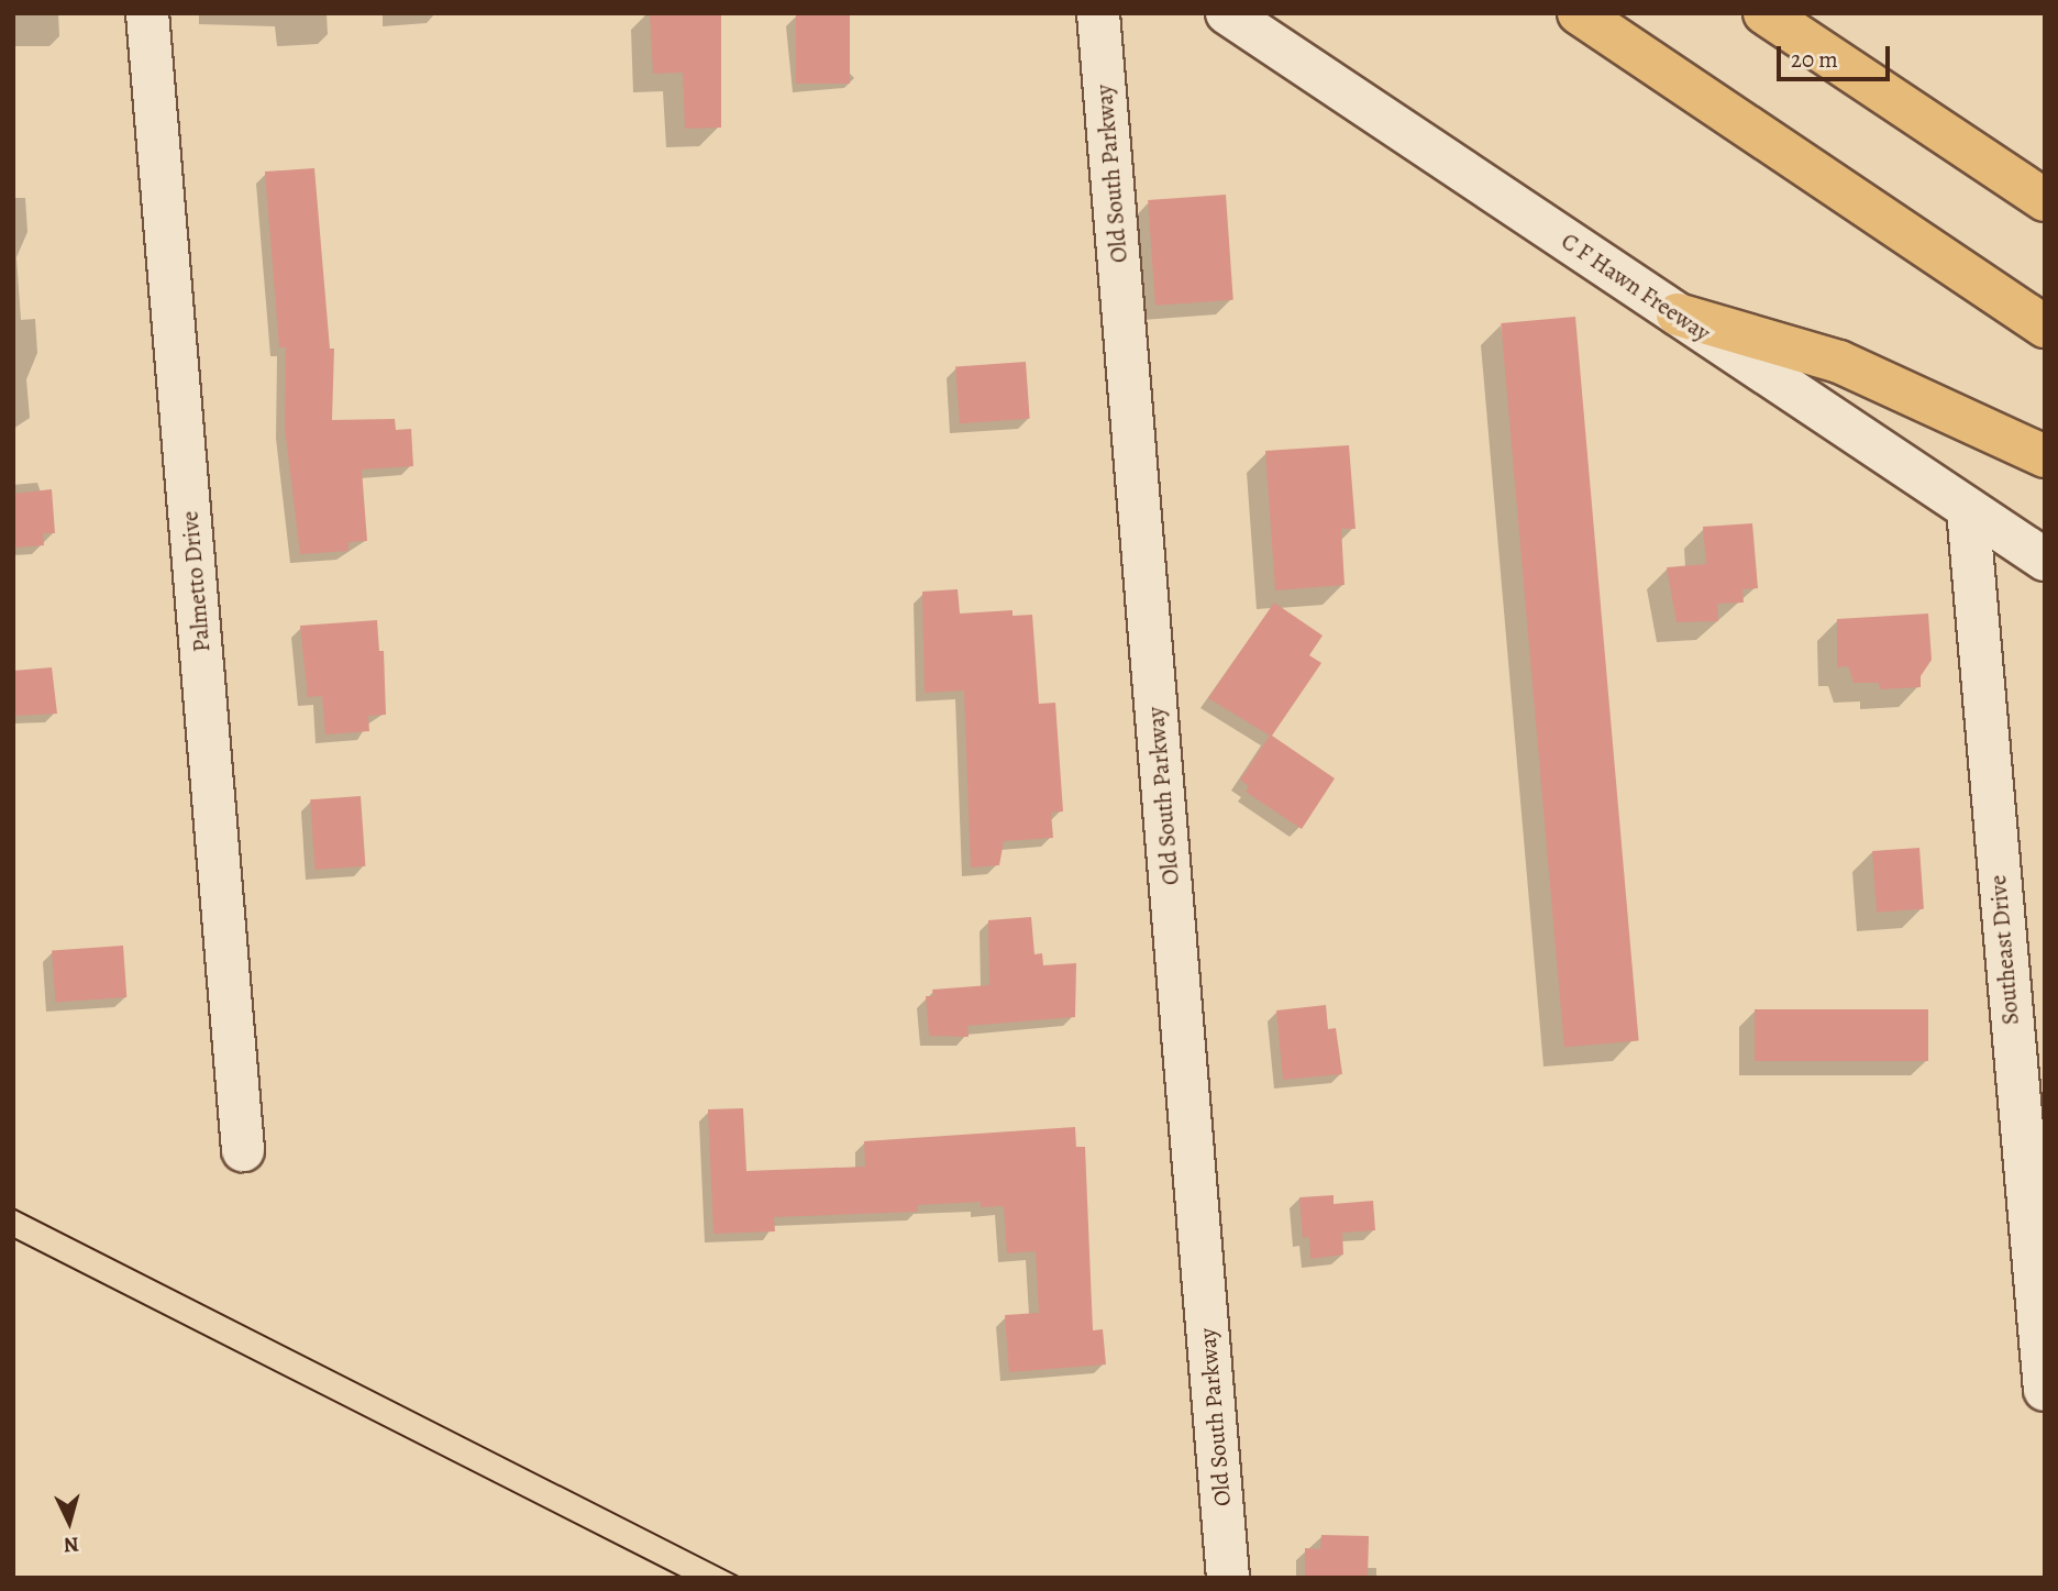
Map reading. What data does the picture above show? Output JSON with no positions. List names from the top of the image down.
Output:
{
  "streets": {
    "street": [
      "Old South Parkway",
      "C F Hawn Freeway",
      "Palmetto Drive",
      "Southeast Drive"
    ]
  },
  "crossings": [
    ["C F Hawn Freeway", "Southeast Drive"]
  ],
  "scale_bar": "20 m",
  "north": "bottom"
}
